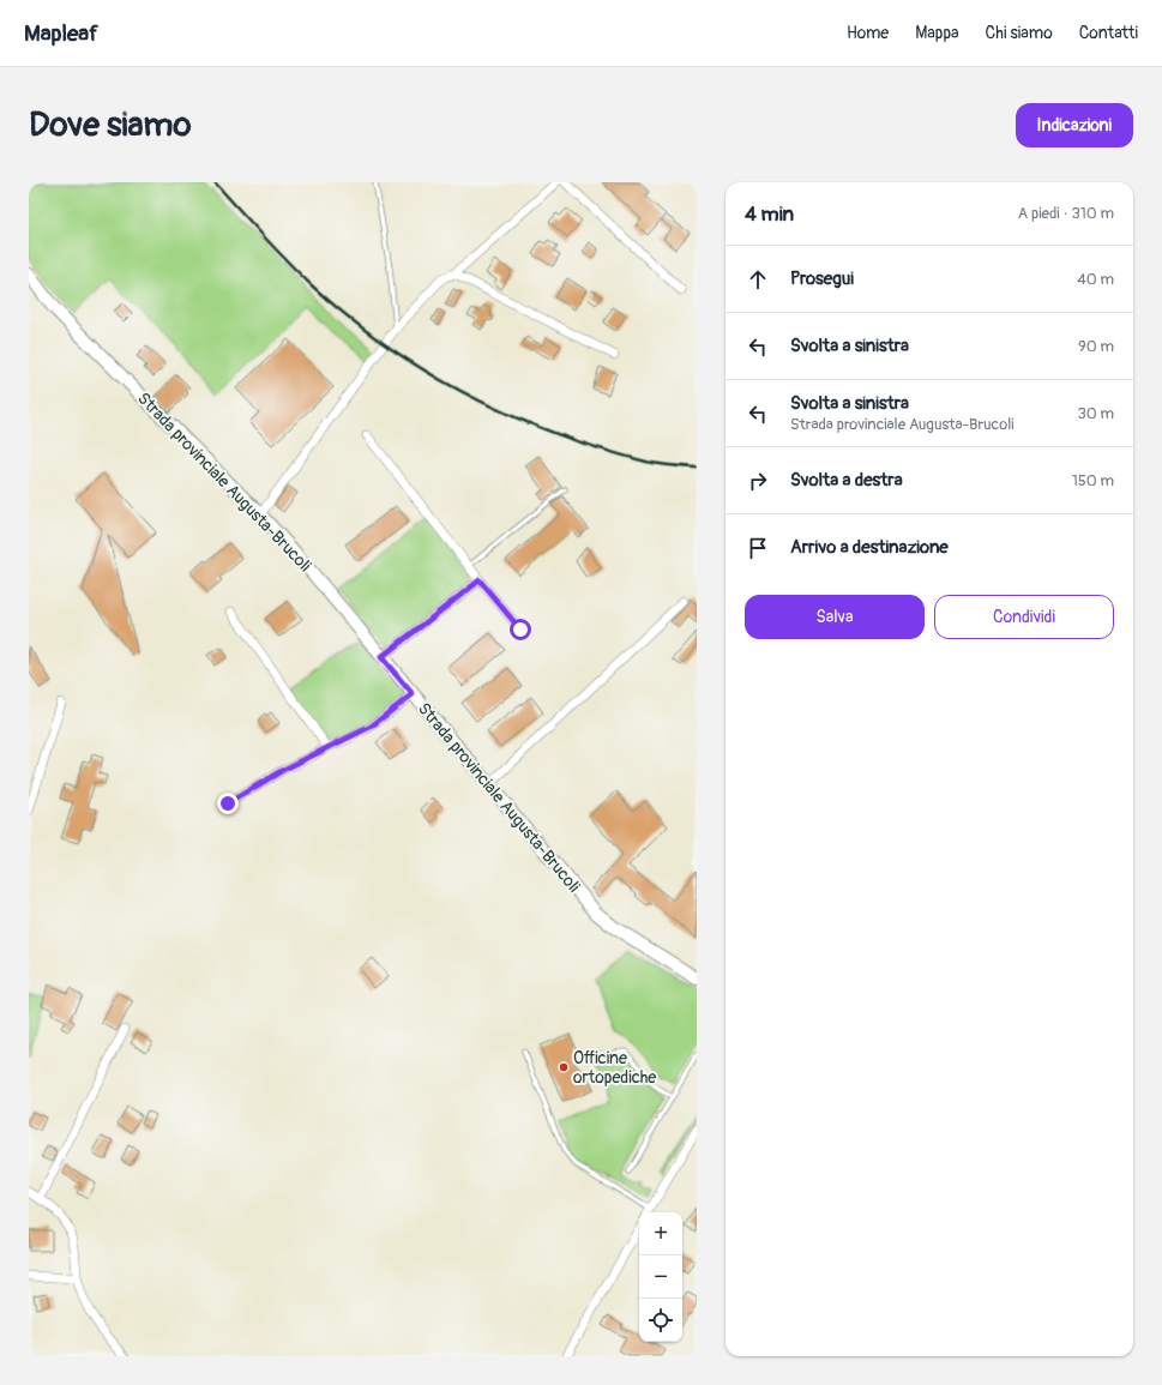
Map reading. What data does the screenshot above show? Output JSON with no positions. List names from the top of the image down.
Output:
{
  "streets": {
    "main road": ["Strada provinciale Augusta-Brucoli"]
  },
  "places": ["Officine ortopediche"],
  "page": {
    "header": "Mapleaf",
    "nav": [
      "Home",
      "Mappa",
      "Chi siamo",
      "Contatti"
    ],
    "buttons": [
      "Indicazioni",
      ["Salva", "Condividi"]
    ],
    "title": "Dove siamo",
    "heading": ["4 min", "A piedi · 310 m"],
    "list": [
      ["Prosegui", "40 m"],
      ["Svolta a sinistra", "90 m"],
      ["Svolta a sinistra", "Strada provinciale Augusta-Brucoli", "30 m"],
      ["Svolta a destra", "150 m"],
      "Arrivo a destinazione"
    ],
    "map_buttons": ["+", "−"]
  }
}
